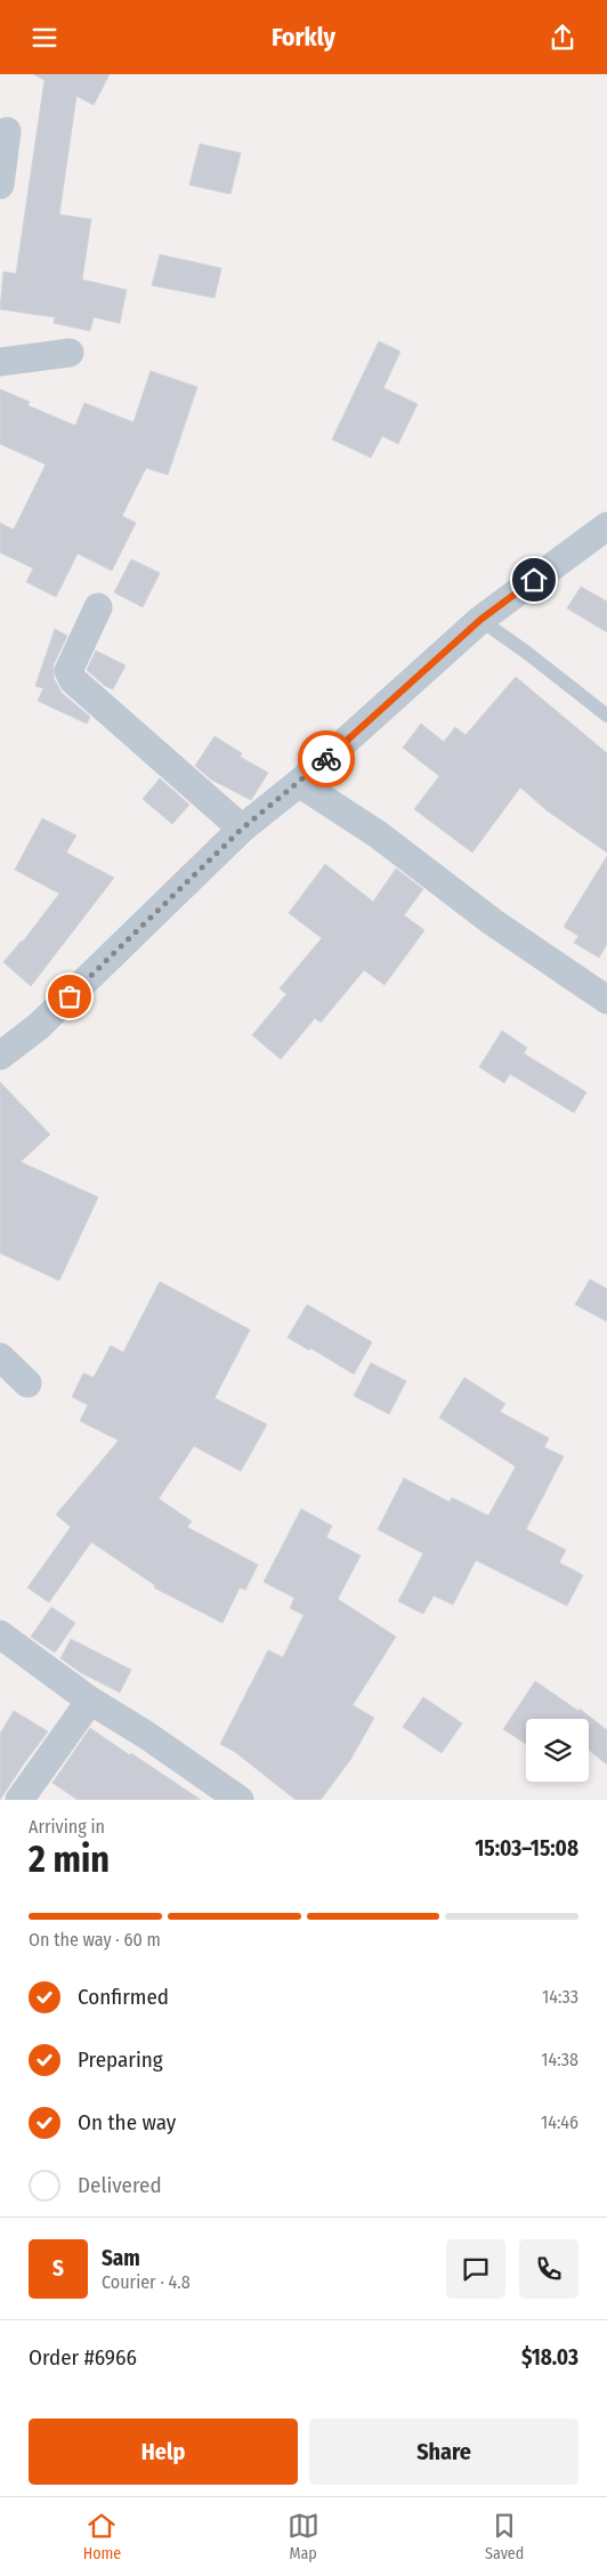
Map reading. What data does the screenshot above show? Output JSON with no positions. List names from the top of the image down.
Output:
{
  "page": {
    "header": "Forkly",
    "heading": ["2 min", "Arriving in", "15:03–15:08"],
    "panel": [
      "Sam",
      "Courier · 4.8",
      "Order #6966",
      "$18.03"
    ],
    "bar": "On the way · 60 m",
    "list": [
      ["Confirmed", "14:33"],
      ["Preparing", "14:38"],
      ["On the way", "14:46"],
      "Delivered"
    ],
    "round": "S",
    "buttons": ["Help", "Share"],
    "tabs": ["Home", "Map", "Saved"]
  }
}
